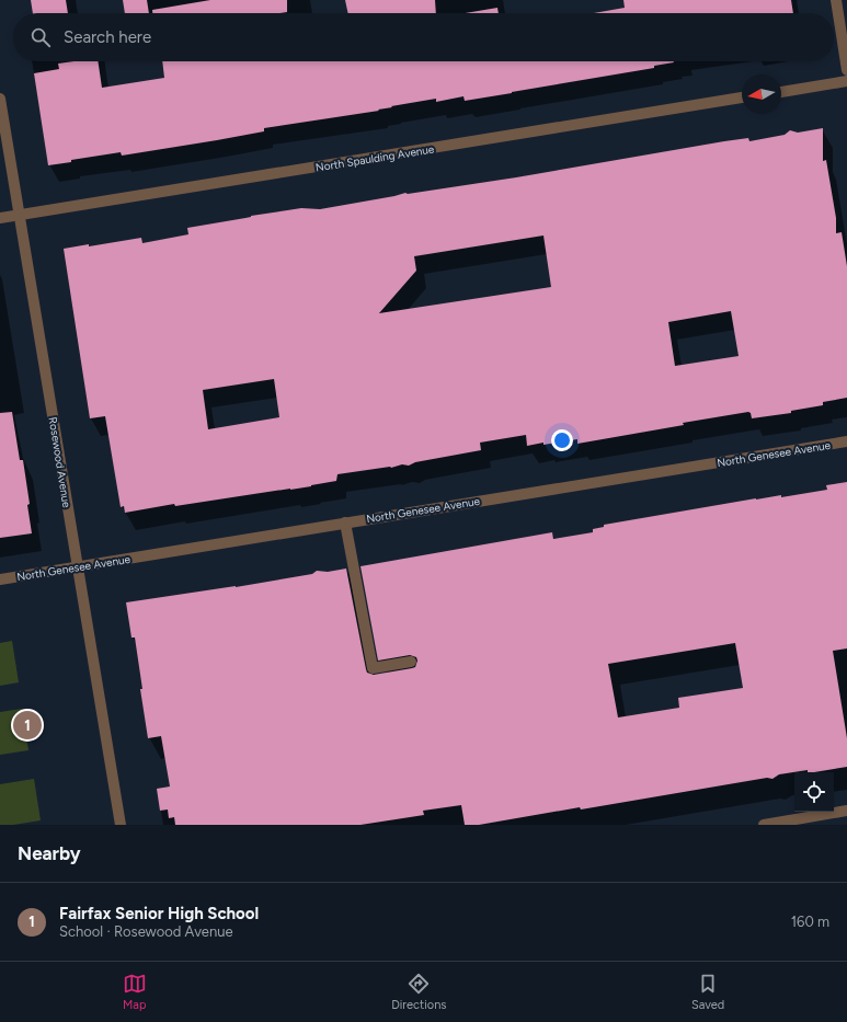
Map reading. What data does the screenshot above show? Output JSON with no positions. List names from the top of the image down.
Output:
{
  "streets": {
    "street": ["North Spaulding Avenue", "North Genesee Avenue", "Rosewood Avenue"]
  },
  "crossings": [
    ["North Spaulding Avenue", "Rosewood Avenue"],
    ["North Genesee Avenue", "Rosewood Avenue"]
  ],
  "north": "left",
  "page": {
    "search": "Search here",
    "pins": "1",
    "heading": "Nearby",
    "list": [
      {
        "mark": "1",
        "name": "Fairfax Senior High School",
        "note": "School · Rosewood Avenue",
        "value": "160 m"
      }
    ],
    "nav": ["Map", "Directions", "Saved"]
  }
}
